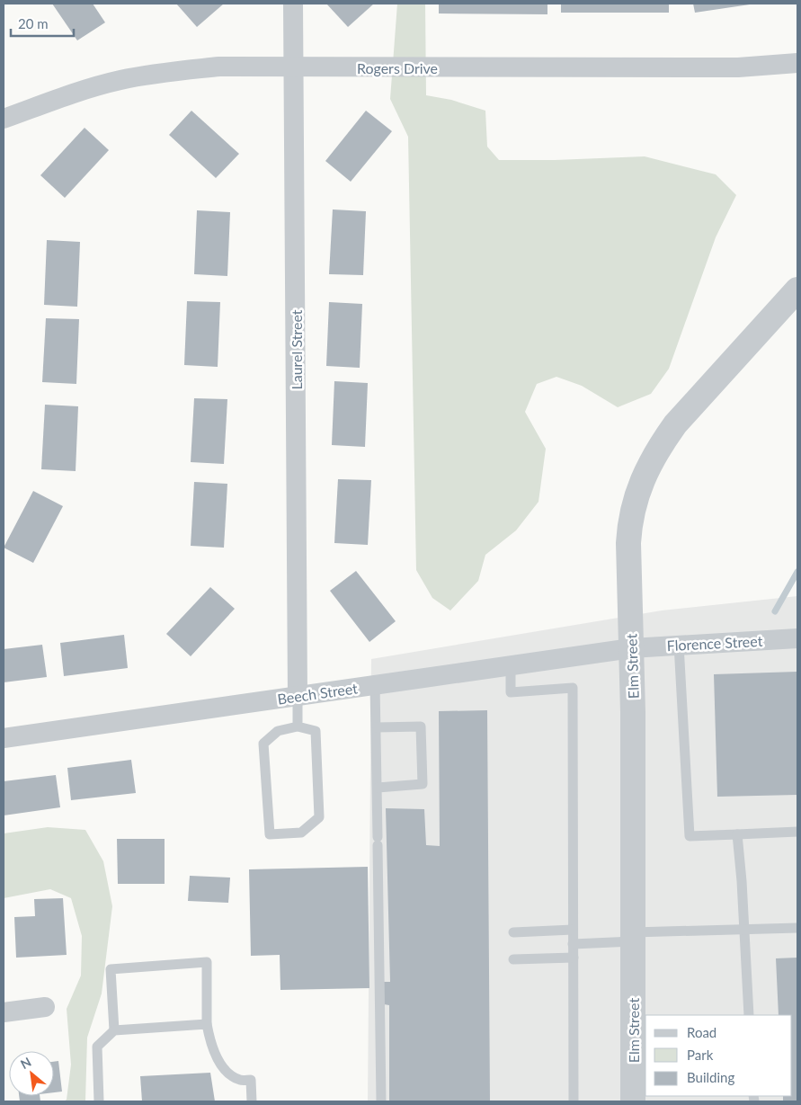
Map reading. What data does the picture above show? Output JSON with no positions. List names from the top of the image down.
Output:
{
  "streets": {
    "street": [
      "Rogers Drive",
      "Laurel Street",
      "Florence Street",
      "Elm Street",
      "Beech Street"
    ]
  },
  "crossings": [
    ["Rogers Drive", "Laurel Street"],
    ["Laurel Street", "Beech Street"],
    ["Florence Street", "Elm Street"],
    ["Florence Street", "Beech Street"],
    ["Elm Street", "Beech Street"]
  ],
  "legend": ["Road", "Park", "Building"],
  "scale_bar": "20 m",
  "north": "top left"
}
